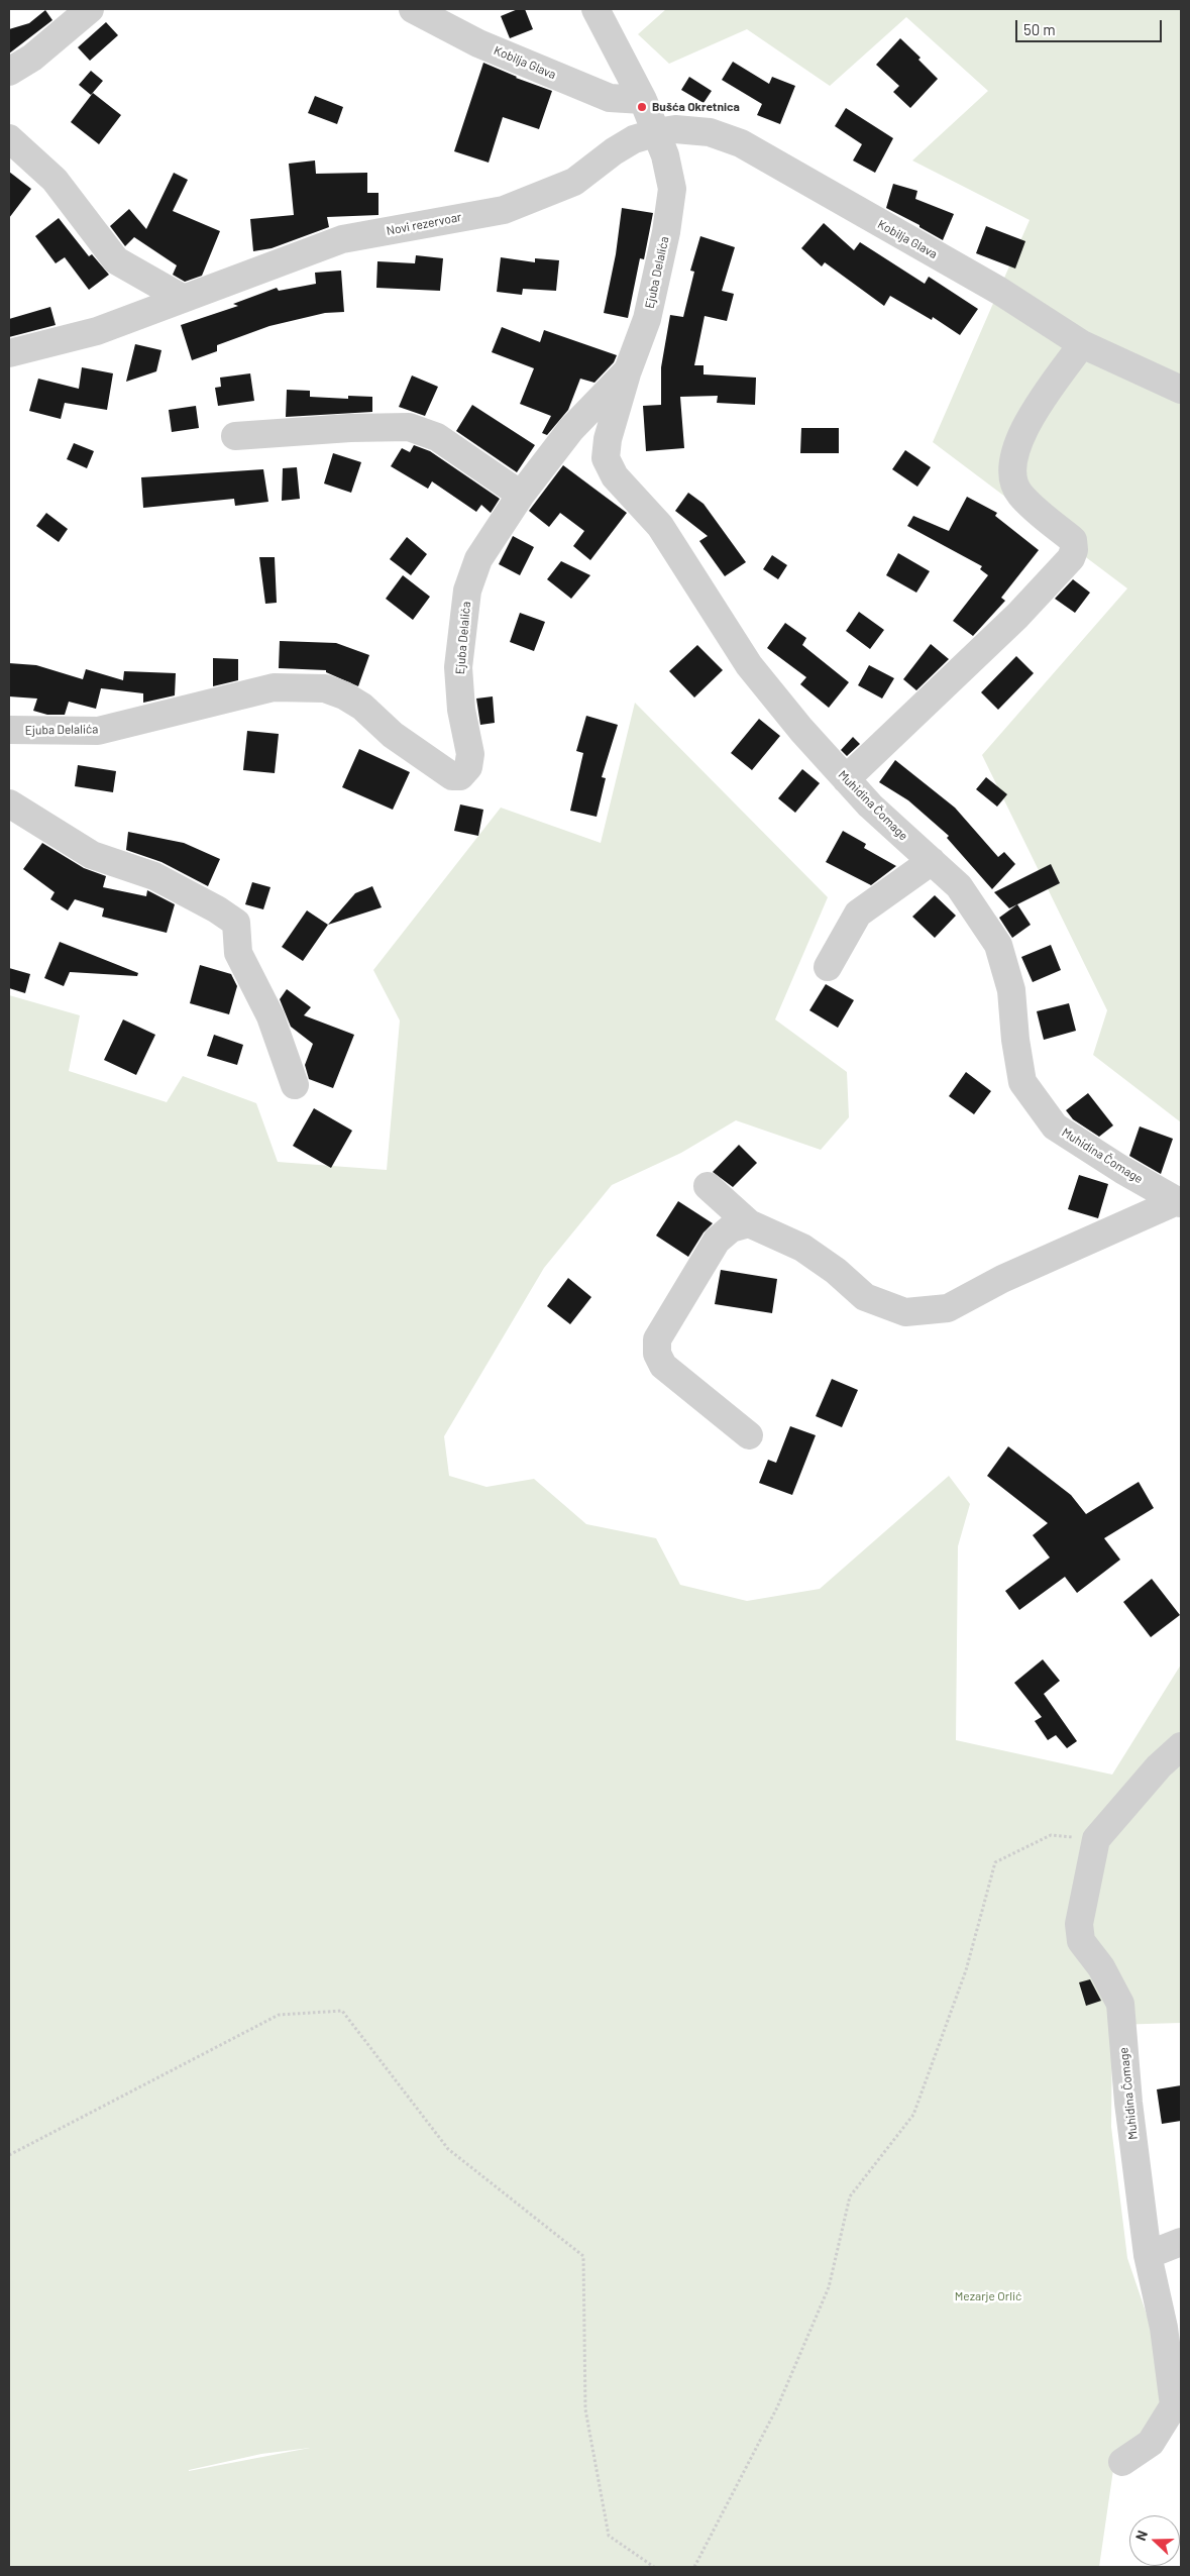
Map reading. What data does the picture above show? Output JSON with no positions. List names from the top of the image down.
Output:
{
  "streets": {
    "street": [
      "Kobilja Glava",
      "Novi rezervoar",
      "Ejuba Delalića",
      "Muhidina Čomage"
    ]
  },
  "crossings": [
    ["Kobilja Glava", "Novi rezervoar"],
    ["Kobilja Glava", "Ejuba Delalića"],
    ["Novi rezervoar", "Ejuba Delalića"],
    ["Ejuba Delalića", "Muhidina Čomage"]
  ],
  "parks": ["Mezarje Orlić"],
  "places": ["Bušća Okretnica"],
  "scale_bar": "50 m",
  "north": "left"
}
